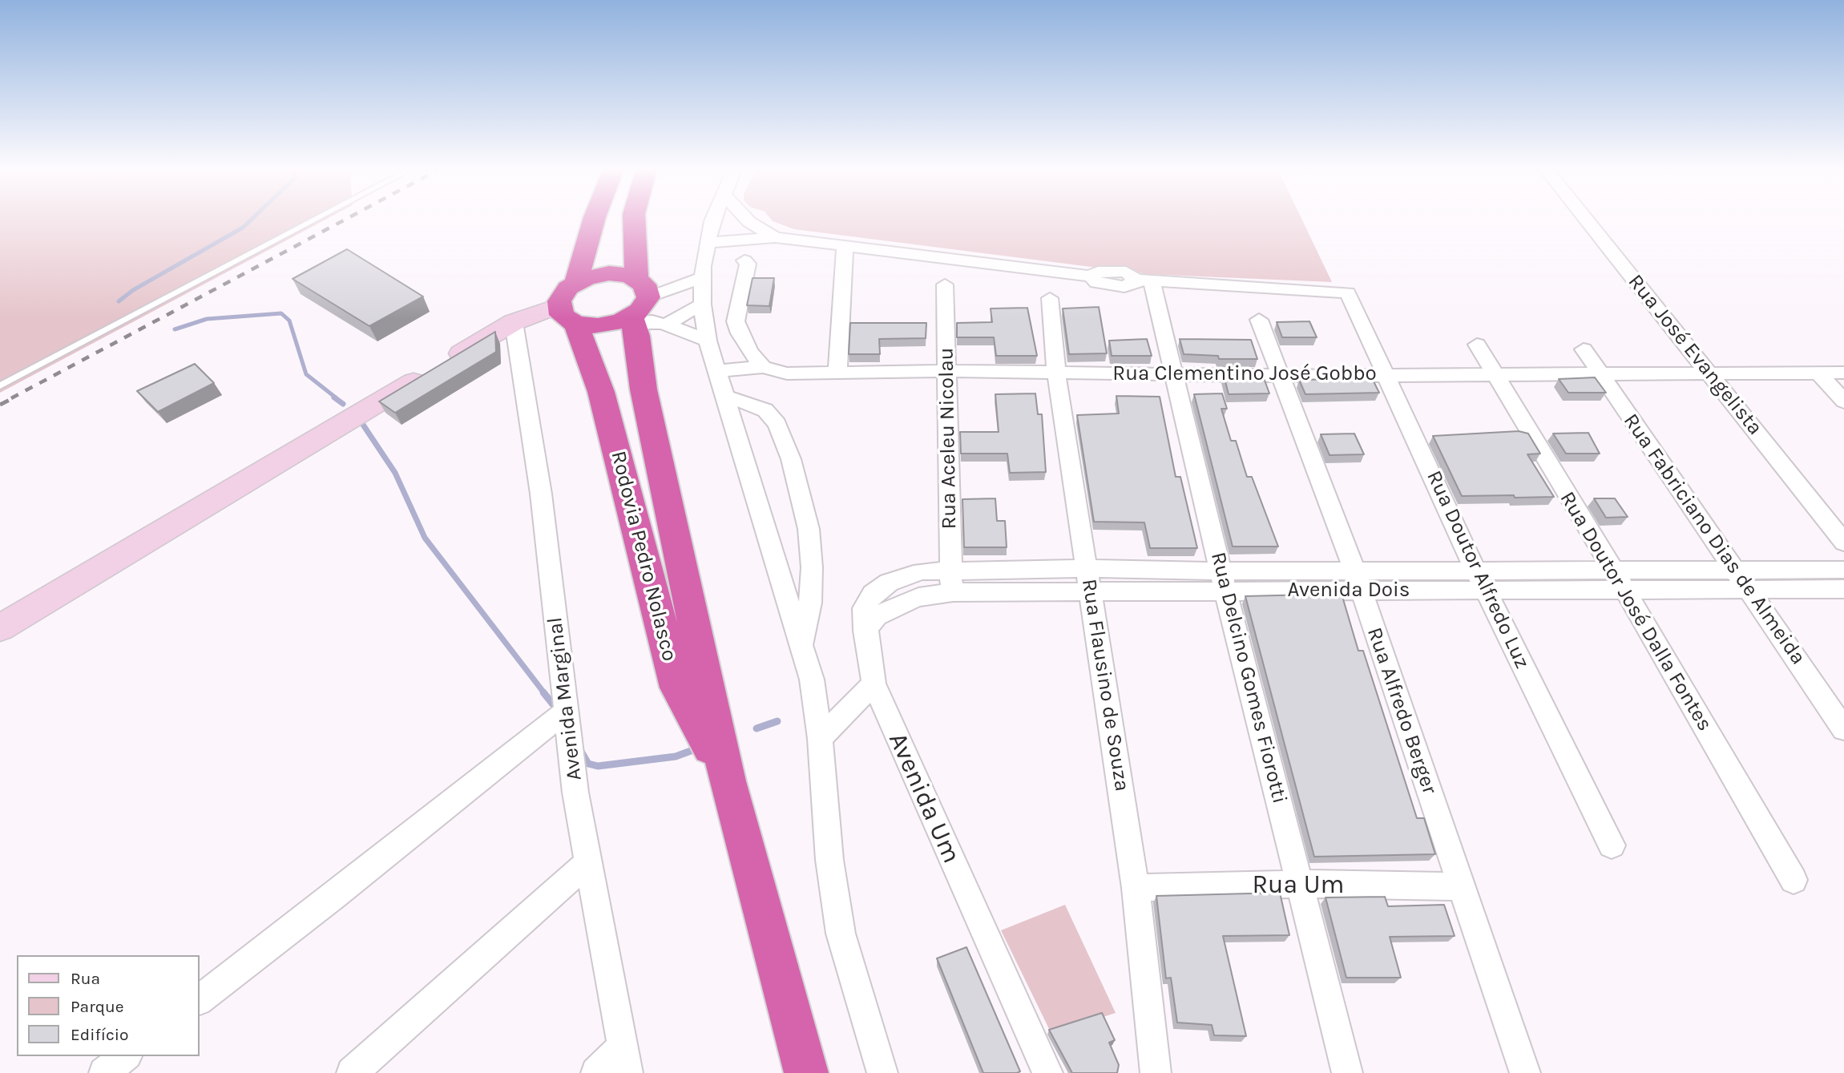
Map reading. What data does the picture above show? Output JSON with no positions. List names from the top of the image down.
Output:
{
  "streets": {
    "highway": ["Rodovia Pedro Nolasco"],
    "street": [
      "Rua José Evangelista",
      "Rua Clementino José Gobbo",
      "Rua Aceleu Nicolau",
      "Rua Fabriciano Dias de Almeida",
      "Rua Doutor Alfredo Luz",
      "Avenida Dois",
      "Rua Doutor José Dalla Fontes",
      "Rua Delcino Gomes Fiorotti",
      "Rua Flausino de Souza",
      "Avenida Marginal",
      "Rua Alfredo Berger",
      "Avenida Um",
      "Rua Um"
    ]
  },
  "crossings": [
    ["Rua José Evangelista", "Rua Clementino José Gobbo"],
    ["Rua Clementino José Gobbo", "Rua Aceleu Nicolau"],
    ["Rua Clementino José Gobbo", "Rua Fabriciano Dias de Almeida"],
    ["Rua Clementino José Gobbo", "Rua Doutor Alfredo Luz"],
    ["Rua Clementino José Gobbo", "Rua Doutor José Dalla Fontes"],
    ["Rua Clementino José Gobbo", "Rua Delcino Gomes Fiorotti"],
    ["Rua Clementino José Gobbo", "Rua Flausino de Souza"],
    ["Rua Clementino José Gobbo", "Rua Alfredo Berger"],
    ["Rua Aceleu Nicolau", "Avenida Dois"],
    ["Rua Fabriciano Dias de Almeida", "Avenida Dois"],
    ["Rua Doutor Alfredo Luz", "Avenida Dois"],
    ["Rua Doutor Alfredo Luz", "Rua Delcino Gomes Fiorotti"],
    ["Avenida Dois", "Rua Doutor José Dalla Fontes"],
    ["Avenida Dois", "Rua Delcino Gomes Fiorotti"],
    ["Avenida Dois", "Rua Flausino de Souza"],
    ["Avenida Dois", "Rua Alfredo Berger"],
    ["Avenida Dois", "Avenida Um"],
    ["Rua Delcino Gomes Fiorotti", "Rua Um"],
    ["Rua Flausino de Souza", "Rua Um"],
    ["Rua Alfredo Berger", "Rua Um"]
  ],
  "legend": ["Rua", "Parque", "Edifício"]
}
